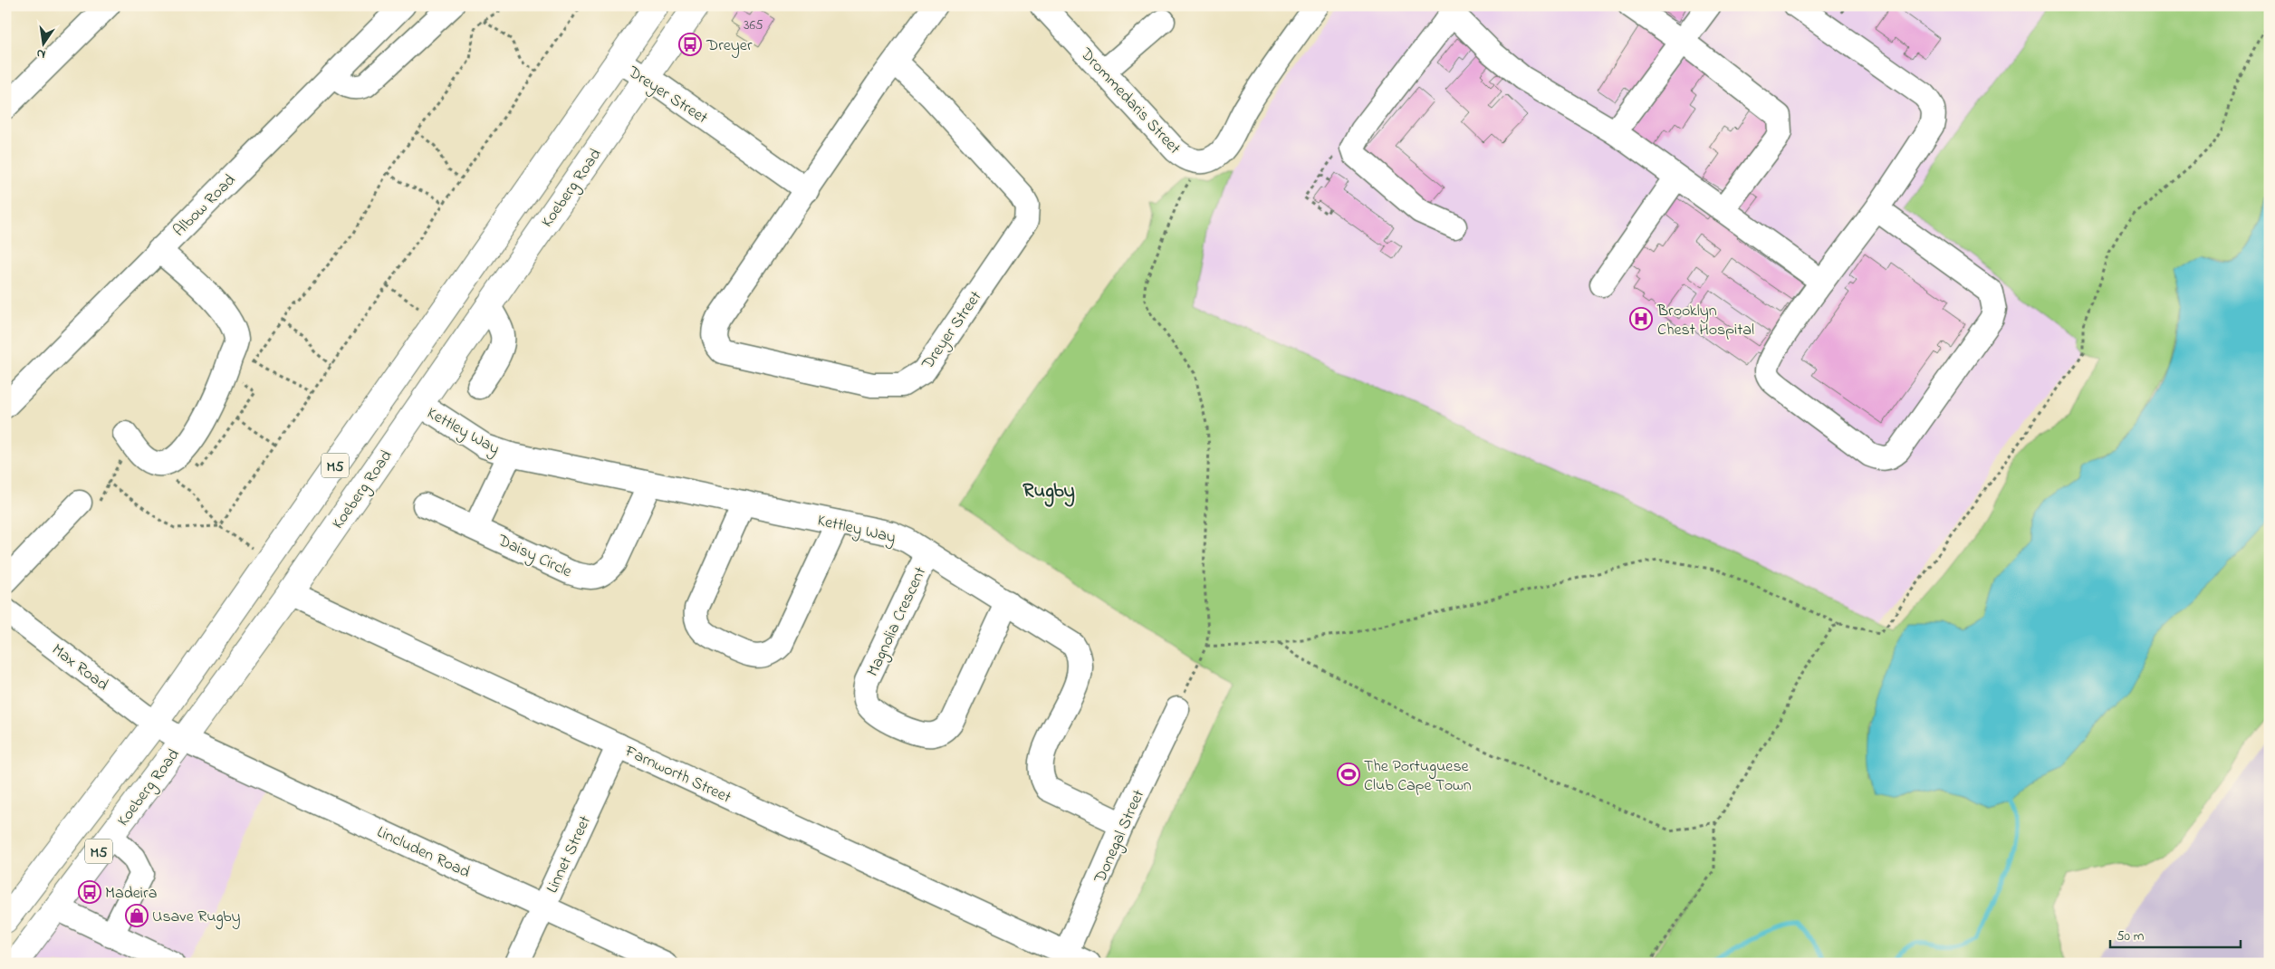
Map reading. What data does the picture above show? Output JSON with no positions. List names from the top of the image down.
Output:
{
  "streets": {
    "main road": ["Koeberg Road", "M5"],
    "street": [
      "Dreyer Street",
      "Drommedaris Street",
      "Albow Road",
      "Kettley Way",
      "Daisy Circle",
      "Magnolia Crescent",
      "Max Road",
      "Farnworth Street",
      "Donegal Street",
      "Lincluden Road",
      "Linnet Street"
    ]
  },
  "crossings": [
    ["Dreyer Street", "Koeberg Road"],
    ["Koeberg Road", "Kettley Way"],
    ["Koeberg Road", "Max Road"],
    ["Koeberg Road", "Farnworth Street"],
    ["Koeberg Road", "Lincluden Road"],
    ["Kettley Way", "Daisy Circle"],
    ["Kettley Way", "Magnolia Crescent"],
    ["Kettley Way", "Donegal Street"],
    ["Max Road", "Lincluden Road"],
    ["Farnworth Street", "Donegal Street"],
    ["Farnworth Street", "Linnet Street"],
    ["Lincluden Road", "Linnet Street"]
  ],
  "districts": ["Rugby"],
  "places": {
    "bus stop": ["Dreyer", "Madeira"],
    "hospital": ["Brooklyn Chest Hospital"],
    "sports": ["The Portuguese Club Cape Town"],
    "shop": ["Usave Rugby"]
  },
  "house_numbers": ["365"],
  "scale_bar": "50 m",
  "north": "bottom"
}
